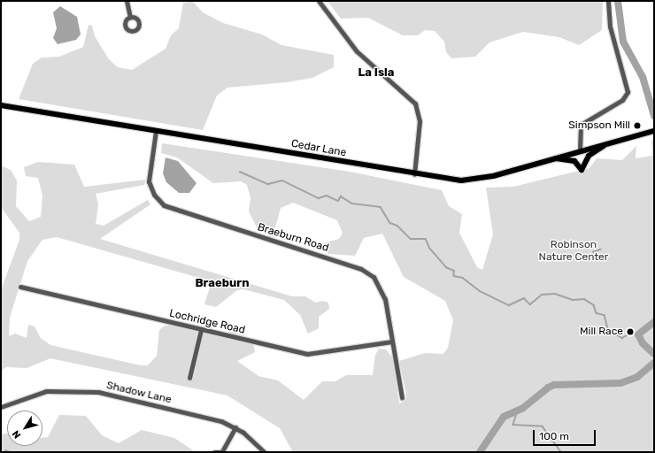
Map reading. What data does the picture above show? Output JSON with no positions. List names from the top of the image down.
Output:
{
  "streets": {
    "main road": ["Cedar Lane"],
    "street": ["Braeburn Road", "Lochridge Road", "Shadow Lane"]
  },
  "crossings": [
    ["Cedar Lane", "Braeburn Road"],
    ["Braeburn Road", "Lochridge Road"]
  ],
  "districts": ["La Isla", "Braeburn"],
  "parks": ["Robinson Nature Center"],
  "places": ["Simpson Mill", "Mill Race"],
  "scale_bar": "100 m",
  "north": "bottom left"
}
